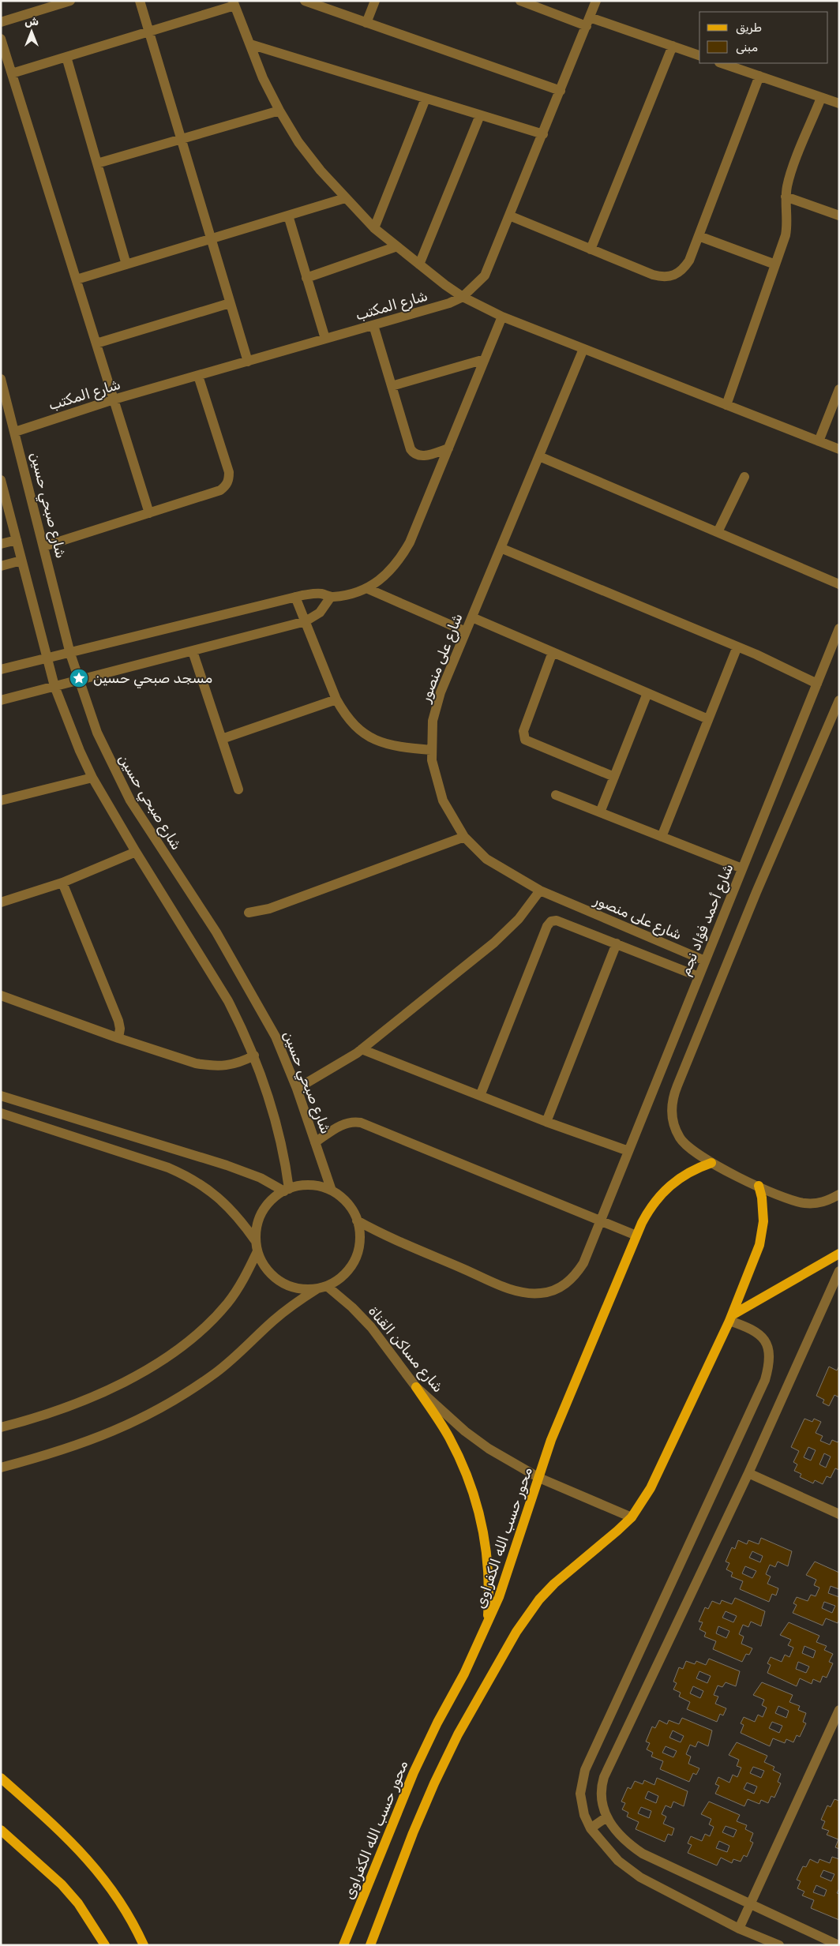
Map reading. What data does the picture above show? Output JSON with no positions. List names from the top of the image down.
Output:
{
  "streets": {
    "main road": ["محور حسب الله الكفراوى"],
    "street": [
      "شارع المكتب",
      "شارع صبحي حسين",
      "شارع على منصور",
      "شارع أحمد فؤاد نجم",
      "شارع مساكن القناة"
    ]
  },
  "crossings": [
    ["شارع المكتب", "شارع صبحي حسين"],
    ["شارع صبحي حسين", "شارع مساكن القناة"],
    ["شارع على منصور", "شارع أحمد فؤاد نجم"],
    ["شارع مساكن القناة", "محور حسب الله الكفراوى"]
  ],
  "places": {
    "place": ["مسجد صبحي حسين"]
  },
  "legend": ["طريق", "مبنى"],
  "north": "top"
}
